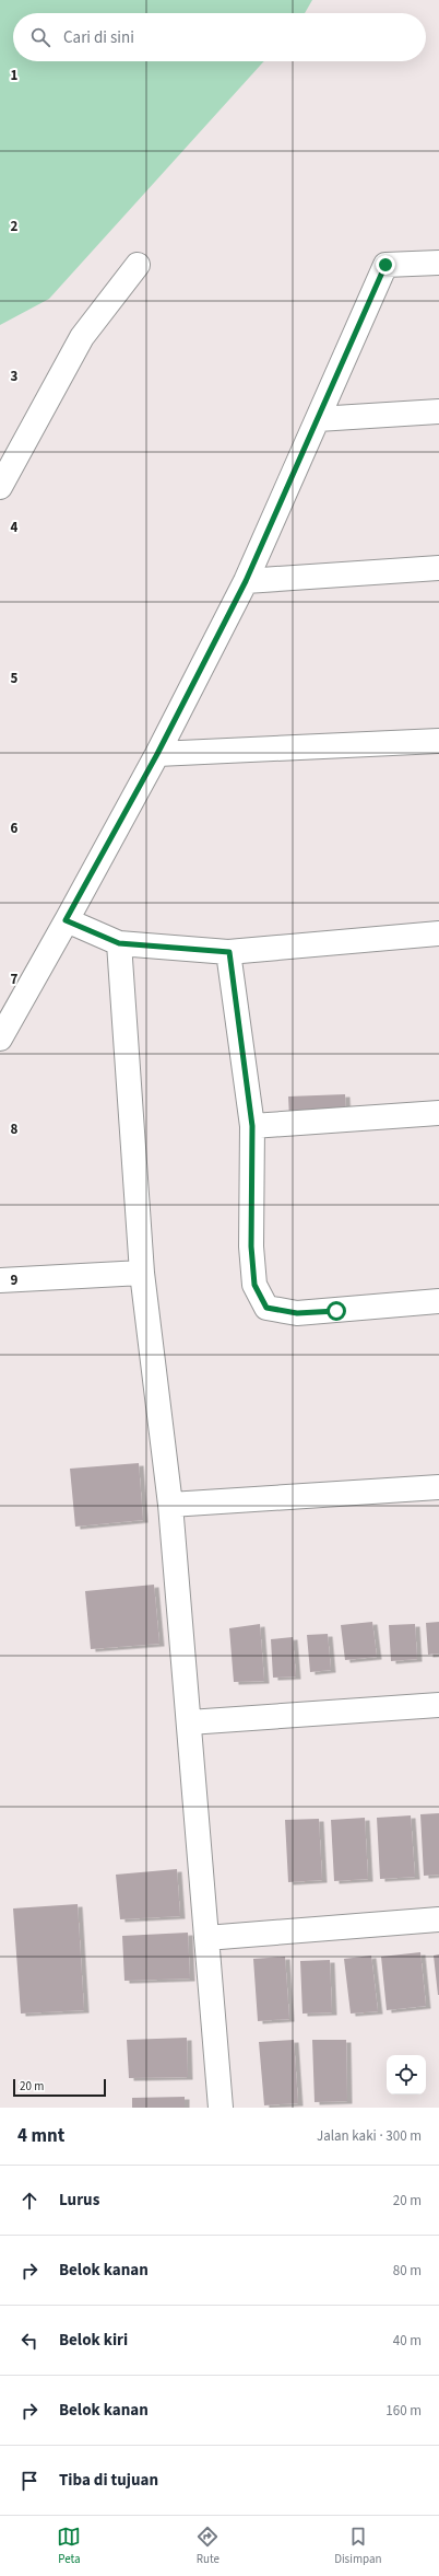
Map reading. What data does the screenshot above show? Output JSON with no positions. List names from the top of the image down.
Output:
{
  "scale_bar": "20 m",
  "page": {
    "search": "Cari di sini",
    "scale": "20 m",
    "heading": ["4 mnt", "Jalan kaki · 300 m"],
    "list": [
      ["Lurus", "20 m"],
      ["Belok kanan", "80 m"],
      ["Belok kiri", "40 m"],
      ["Belok kanan", "160 m"],
      "Tiba di tujuan"
    ],
    "nav": ["Peta", "Rute", "Disimpan"]
  },
  "grid": {
    "rows": [
      "1",
      "2",
      "3",
      "4",
      "5",
      "6",
      "7",
      "8",
      "9"
    ]
  }
}
